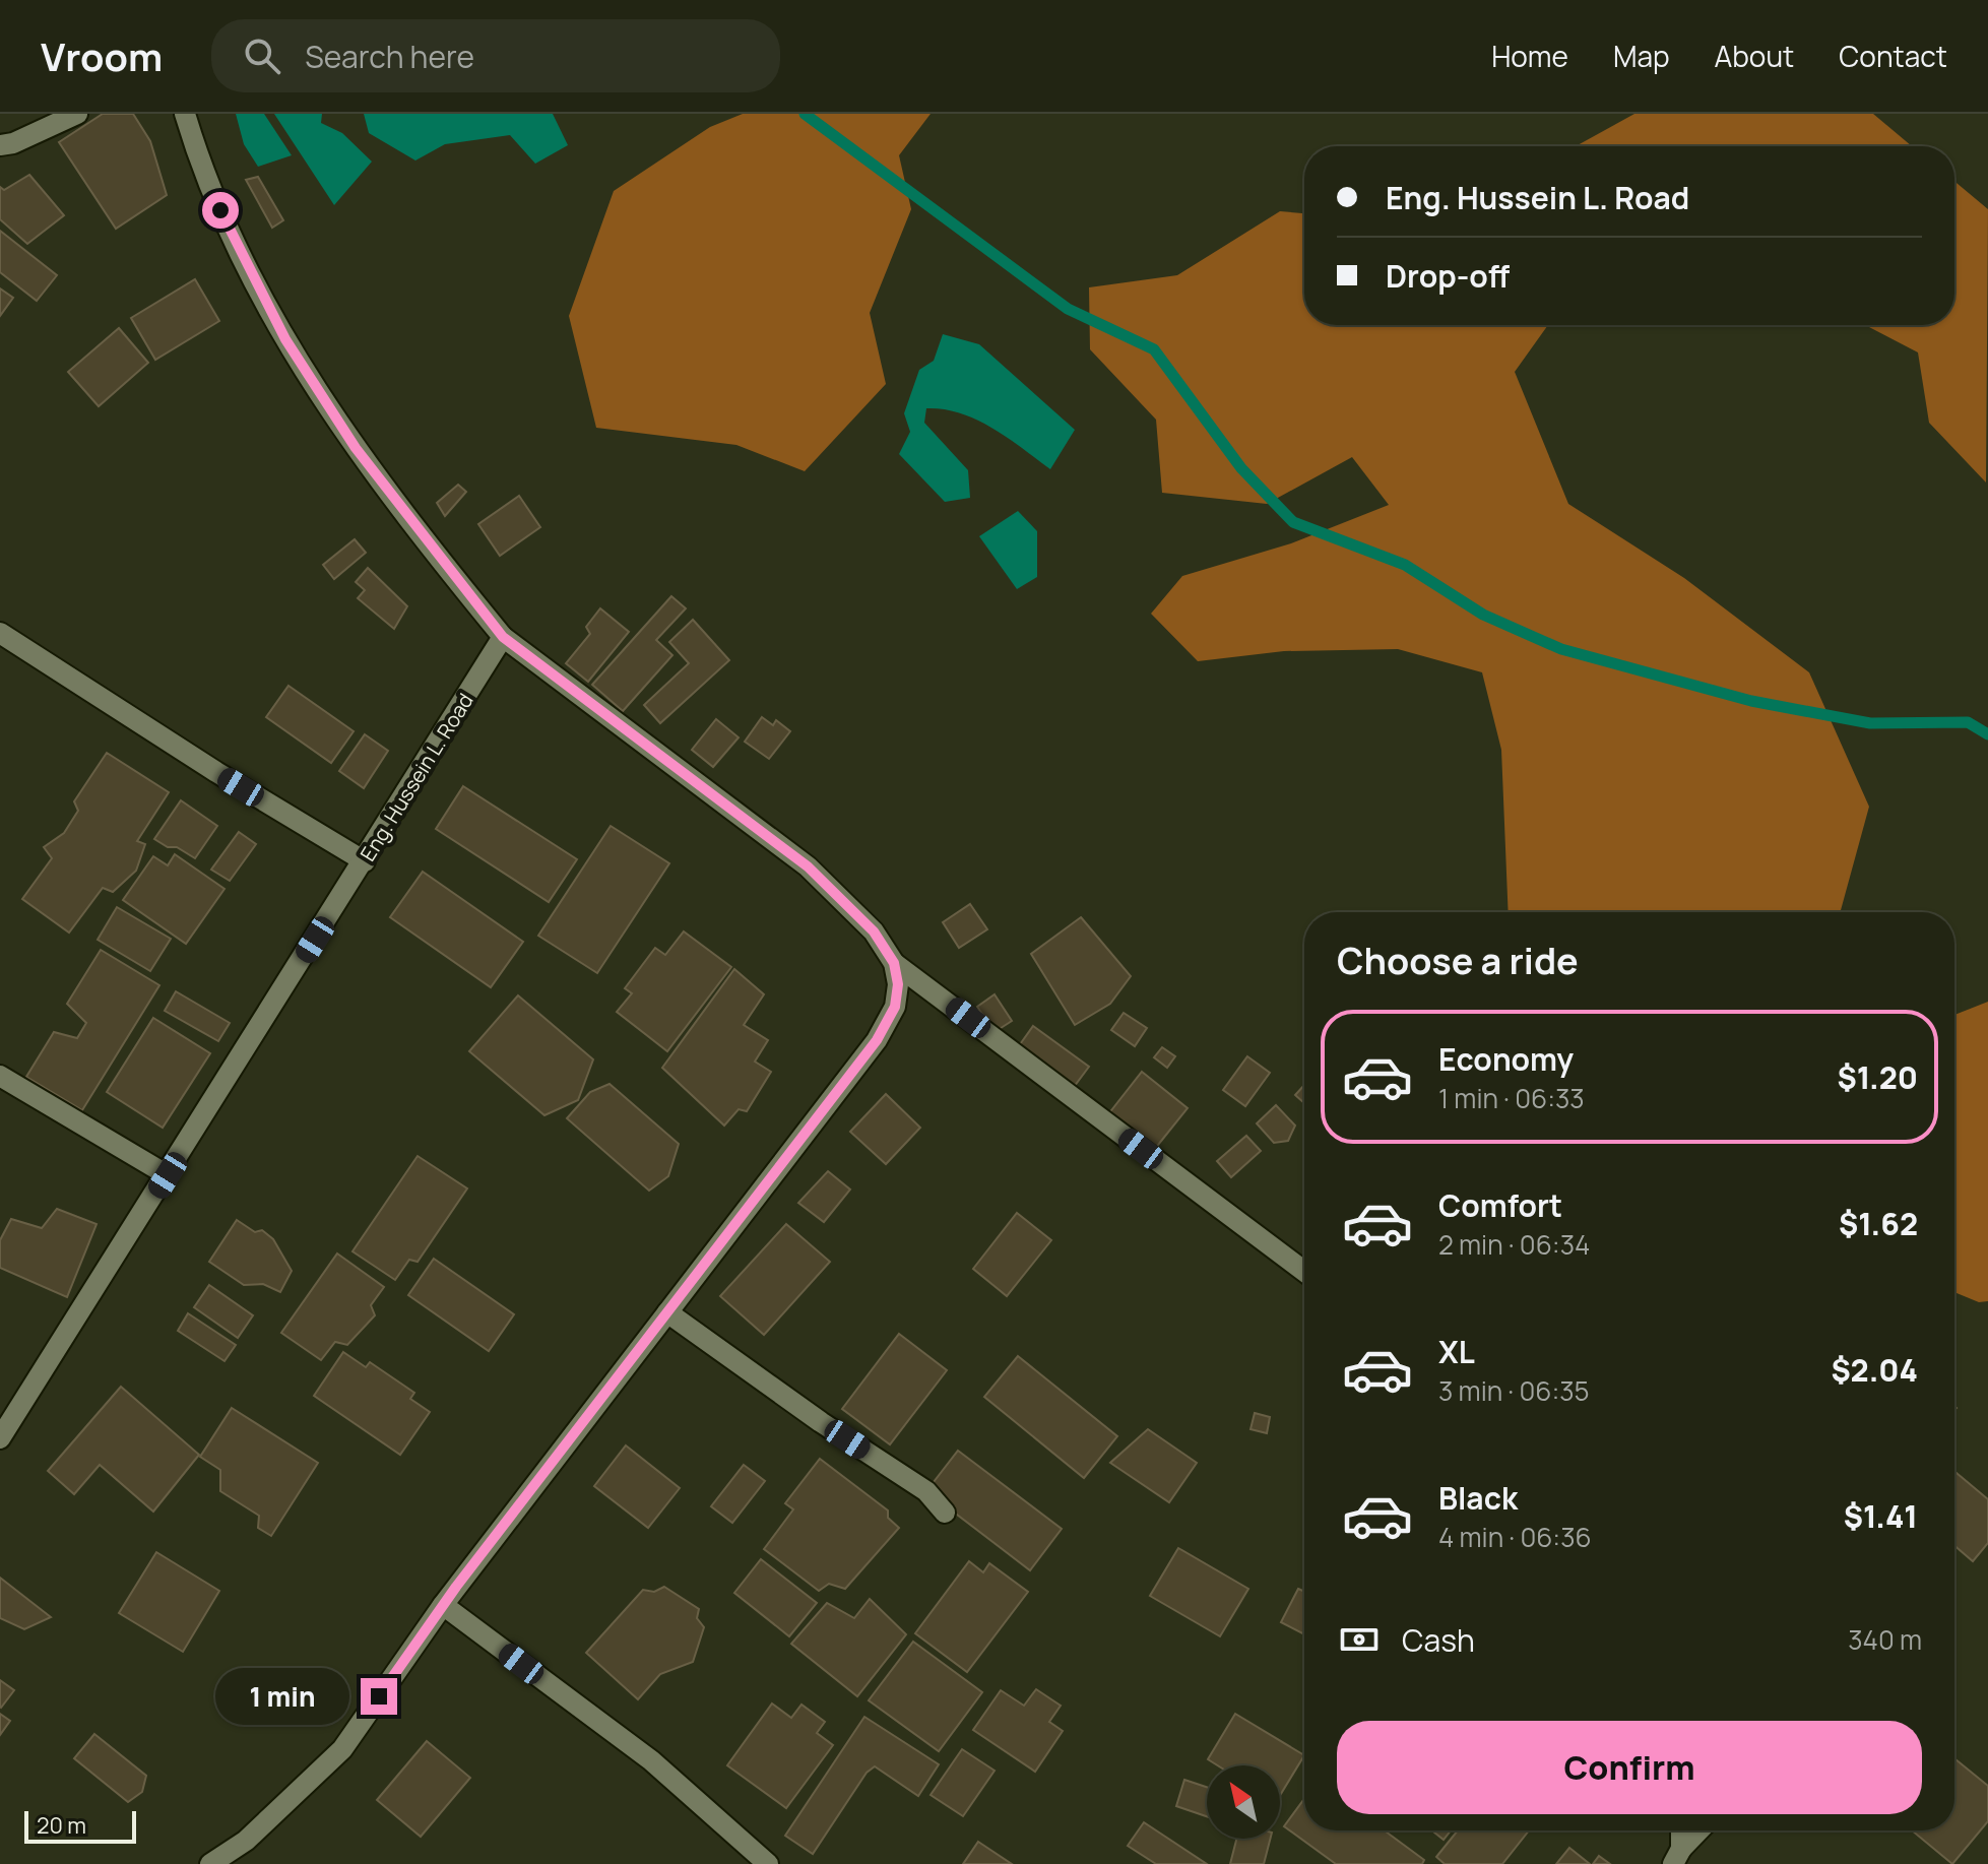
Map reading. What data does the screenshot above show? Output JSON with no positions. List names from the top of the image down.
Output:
{
  "streets": {
    "street": ["Eng. Hussein L. Road"]
  },
  "scale_bar": "20 m",
  "north": "top left",
  "page": {
    "header": "Vroom",
    "search": "Search here",
    "nav": [
      "Home",
      "Map",
      "About",
      "Contact"
    ],
    "banner": ["Eng. Hussein L. Road", "Drop-off"],
    "heading": "Choose a ride",
    "list": [
      {
        "name": "Economy",
        "note": "1 min · 06:33",
        "value": "$1.20"
      },
      {
        "name": "Comfort",
        "note": "2 min · 06:34",
        "value": "$1.62"
      },
      {
        "name": "XL",
        "note": "3 min · 06:35",
        "value": "$2.04"
      },
      {
        "name": "Black",
        "note": "4 min · 06:36",
        "value": "$1.41"
      }
    ],
    "pay": ["Cash", "340 m"],
    "bubble": "1 min",
    "buttons": "Confirm",
    "scale": "20 m"
  }
}
